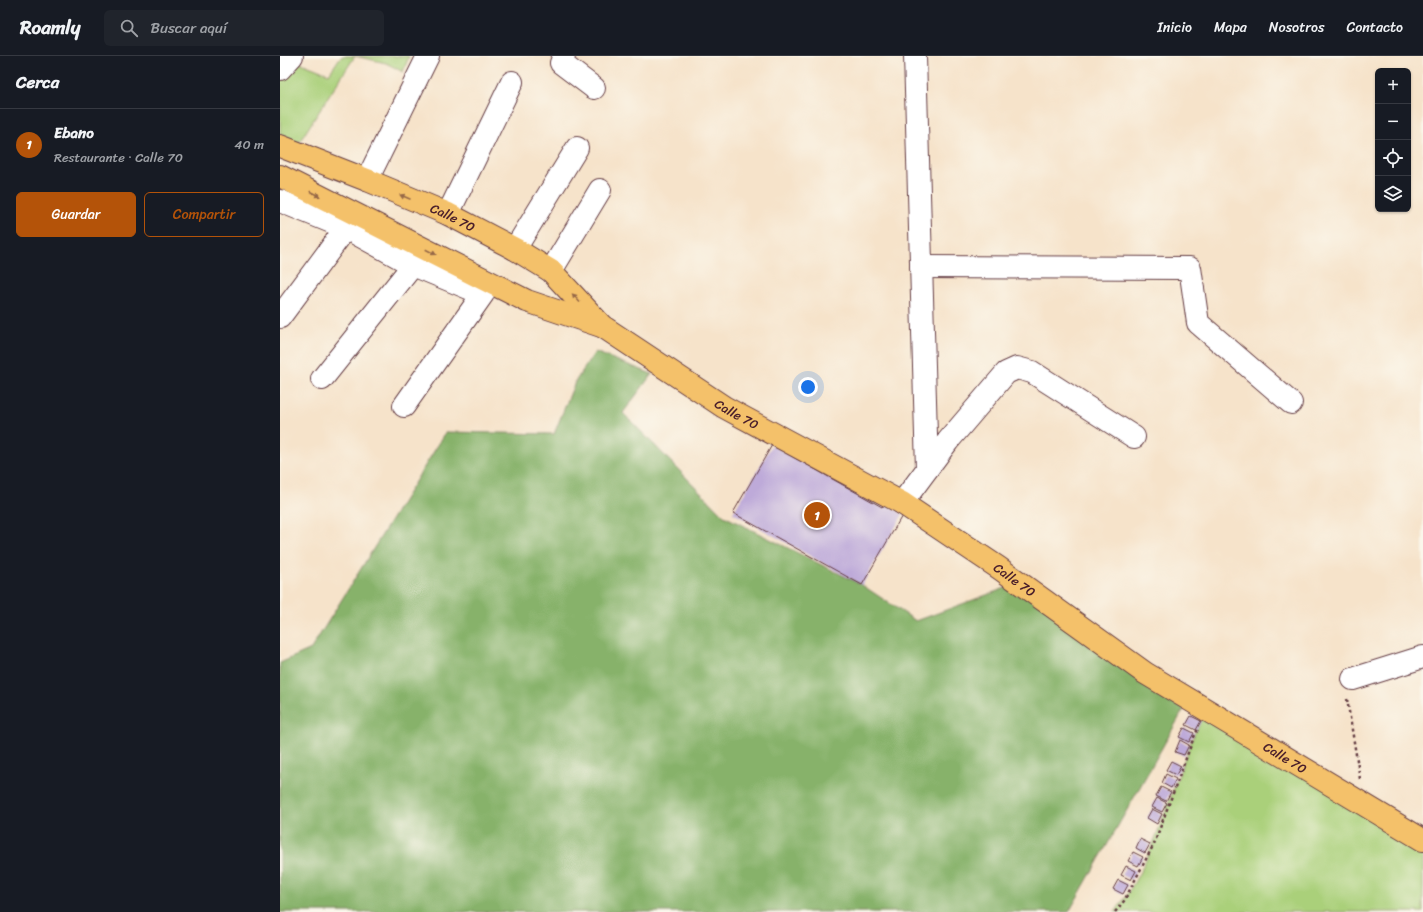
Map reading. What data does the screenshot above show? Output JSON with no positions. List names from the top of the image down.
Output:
{
  "streets": {
    "main road": ["Calle 70"]
  },
  "page": {
    "header": "Roamly",
    "search": "Buscar aquí",
    "nav": [
      "Inicio",
      "Mapa",
      "Nosotros",
      "Contacto"
    ],
    "heading": "Cerca",
    "map_buttons": ["+", "−"],
    "list": [
      {
        "mark": "1",
        "name": "Ebano",
        "note": "Restaurante · Calle 70",
        "value": "40 m"
      }
    ],
    "buttons": ["Guardar", "Compartir"],
    "pins": "1"
  }
}
